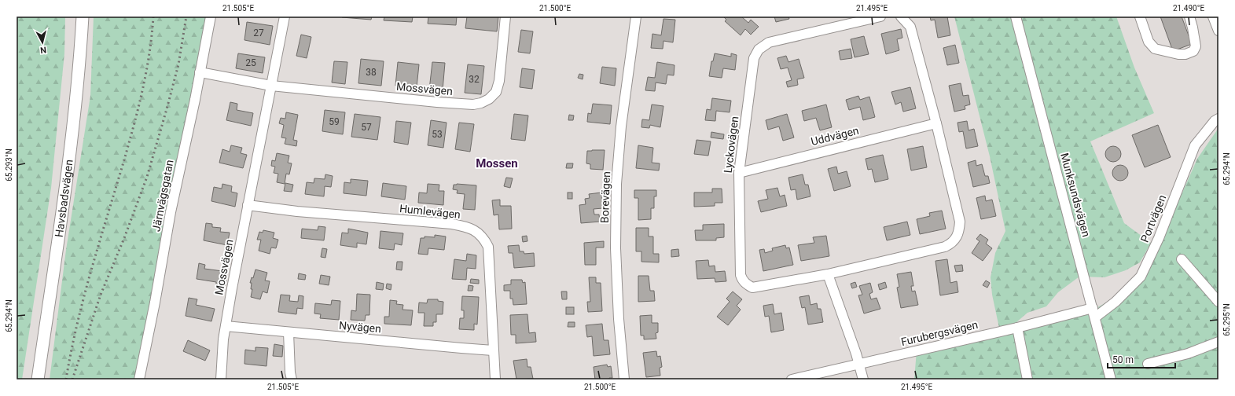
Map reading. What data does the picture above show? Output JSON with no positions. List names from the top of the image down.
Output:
{
  "streets": {
    "main road": ["Havsbadsvägen"],
    "street": [
      "Mossvägen",
      "Uddvägen",
      "Lyckovägen",
      "Munksundsvägen",
      "Järnvägsgatan",
      "Borevägen",
      "Humlevägen",
      "Portvägen",
      "Nyvägen",
      "Furubergsvägen"
    ]
  },
  "crossings": [
    ["Mossvägen", "Järnvägsgatan"],
    ["Mossvägen", "Humlevägen"],
    ["Mossvägen", "Nyvägen"],
    ["Uddvägen", "Lyckovägen"],
    ["Munksundsvägen", "Portvägen"],
    ["Munksundsvägen", "Furubergsvägen"],
    ["Humlevägen", "Nyvägen"],
    ["Portvägen", "Furubergsvägen"]
  ],
  "districts": ["Mossen"],
  "house_numbers": [
    "27",
    "25",
    "38",
    "32",
    "59",
    "57",
    "53"
  ],
  "scale_bar": "50 m",
  "north": "bottom",
  "coordinates": [
    "21.505°E",
    "21.500°E",
    "21.495°E",
    "21.490°E",
    "65.293°N",
    "65.294°N",
    "65.295°N"
  ]
}
